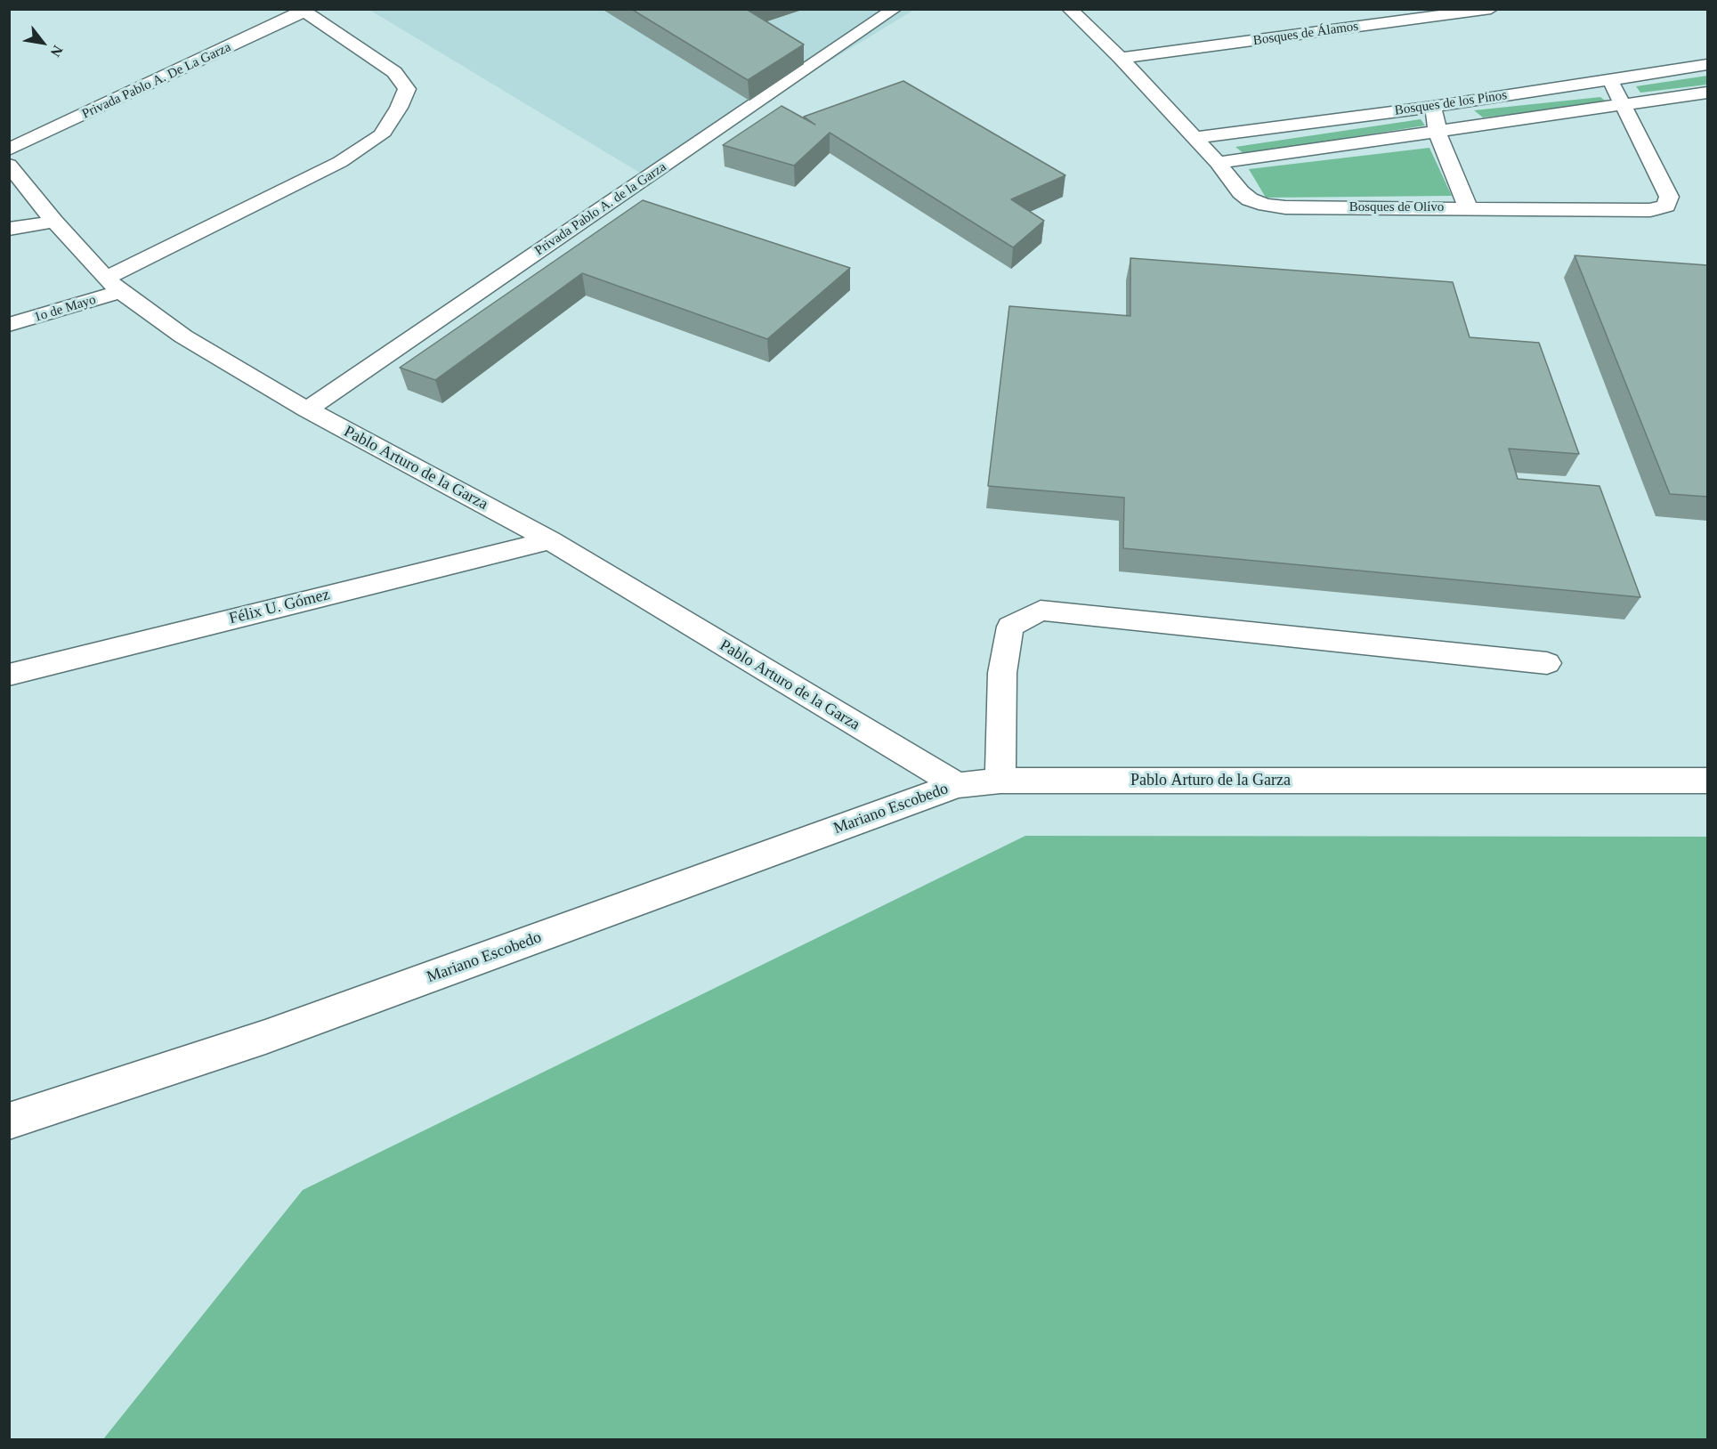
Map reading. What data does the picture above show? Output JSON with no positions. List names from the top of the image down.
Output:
{
  "streets": {
    "street": [
      "Bosques de Álamos",
      "Privada Pablo A. De La Garza",
      "Bosques de los Pinos",
      "Bosques de Olivo",
      "Privada Pablo A. de la Garza",
      "1o de Mayo",
      "Pablo Arturo de la Garza",
      "Félix U. Gómez",
      "Mariano Escobedo"
    ]
  },
  "crossings": [
    ["Bosques de Álamos", "Bosques de Olivo"],
    ["Privada Pablo A. De La Garza", "1o de Mayo"],
    ["Bosques de los Pinos", "Bosques de Olivo"],
    ["Privada Pablo A. de la Garza", "Pablo Arturo de la Garza"],
    ["1o de Mayo", "Pablo Arturo de la Garza"],
    ["Pablo Arturo de la Garza", "Félix U. Gómez"],
    ["Pablo Arturo de la Garza", "Mariano Escobedo"]
  ],
  "north": "bottom right"
}
